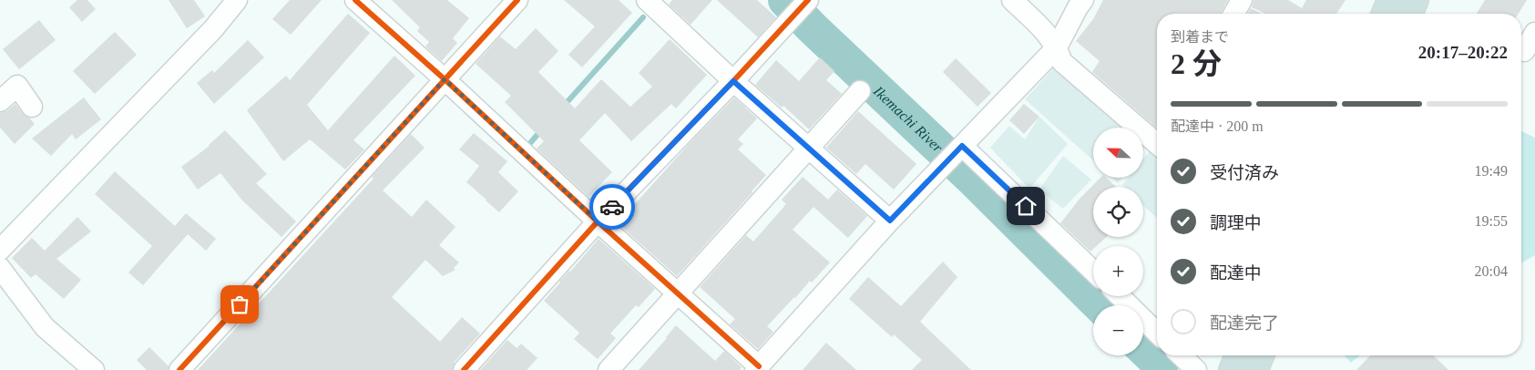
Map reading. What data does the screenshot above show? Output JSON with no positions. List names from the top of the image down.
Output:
{
  "water": ["Ikemachi River"],
  "north": "left",
  "page": {
    "heading": ["2 分", "到着まで", "20:17–20:22"],
    "bar": "配達中 · 200 m",
    "map_buttons": ["+", "−"],
    "list": [
      ["受付済み", "19:49"],
      ["調理中", "19:55"],
      ["配達中", "20:04"],
      "配達完了"
    ]
  }
}
